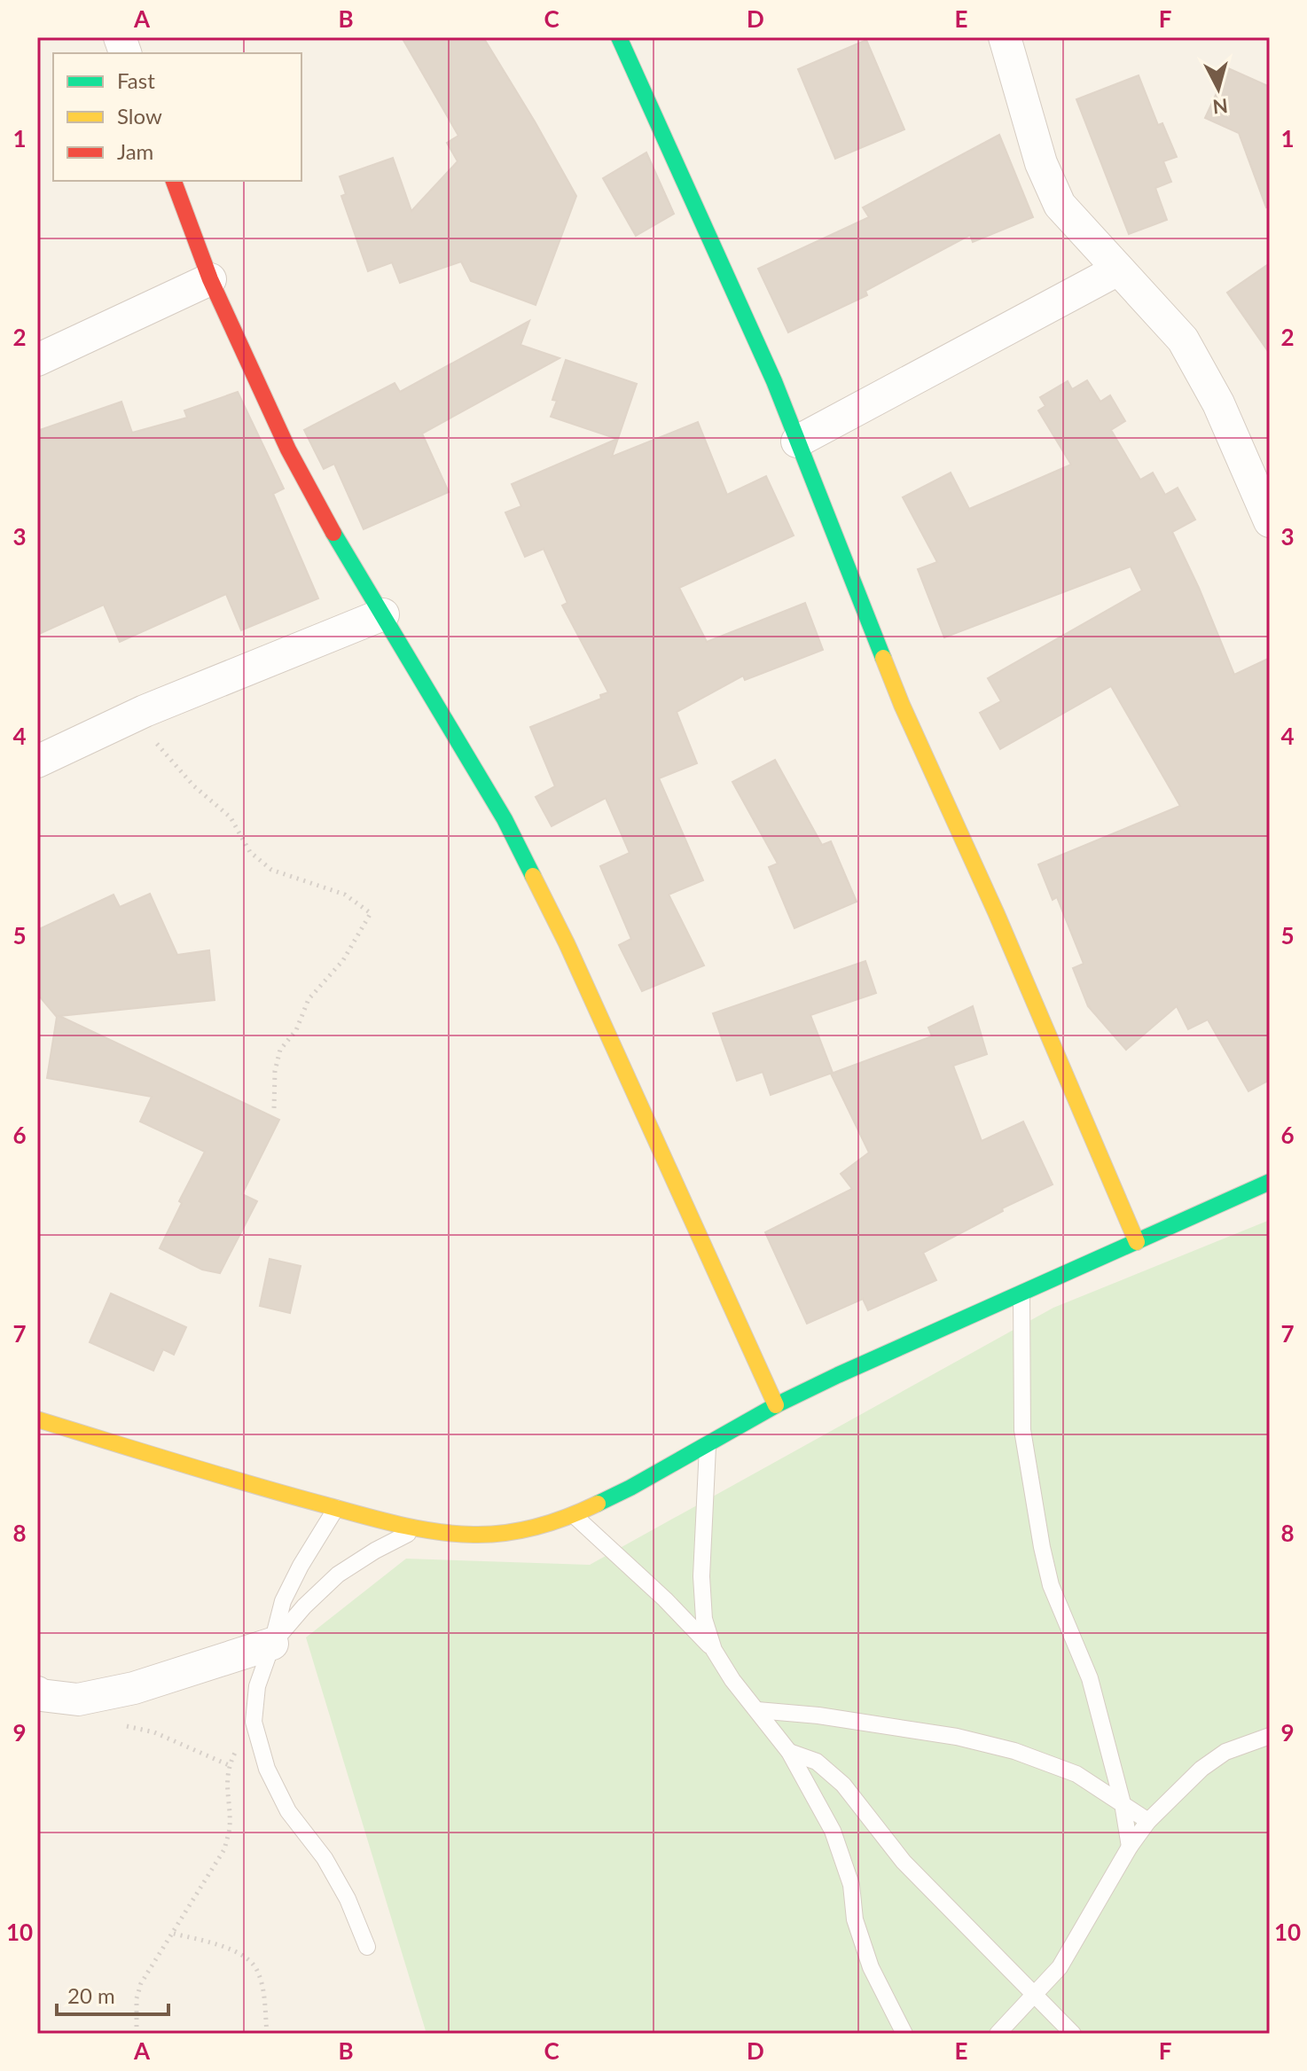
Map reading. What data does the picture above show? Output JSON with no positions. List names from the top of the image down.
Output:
{
  "legend": ["Fast", "Slow", "Jam"],
  "scale_bar": "20 m",
  "north": "bottom",
  "grid": {
    "columns": [
      "A",
      "B",
      "C",
      "D",
      "E",
      "F"
    ],
    "rows": [
      "1",
      "2",
      "3",
      "4",
      "5",
      "6",
      "7",
      "8",
      "9",
      "10"
    ]
  }
}
